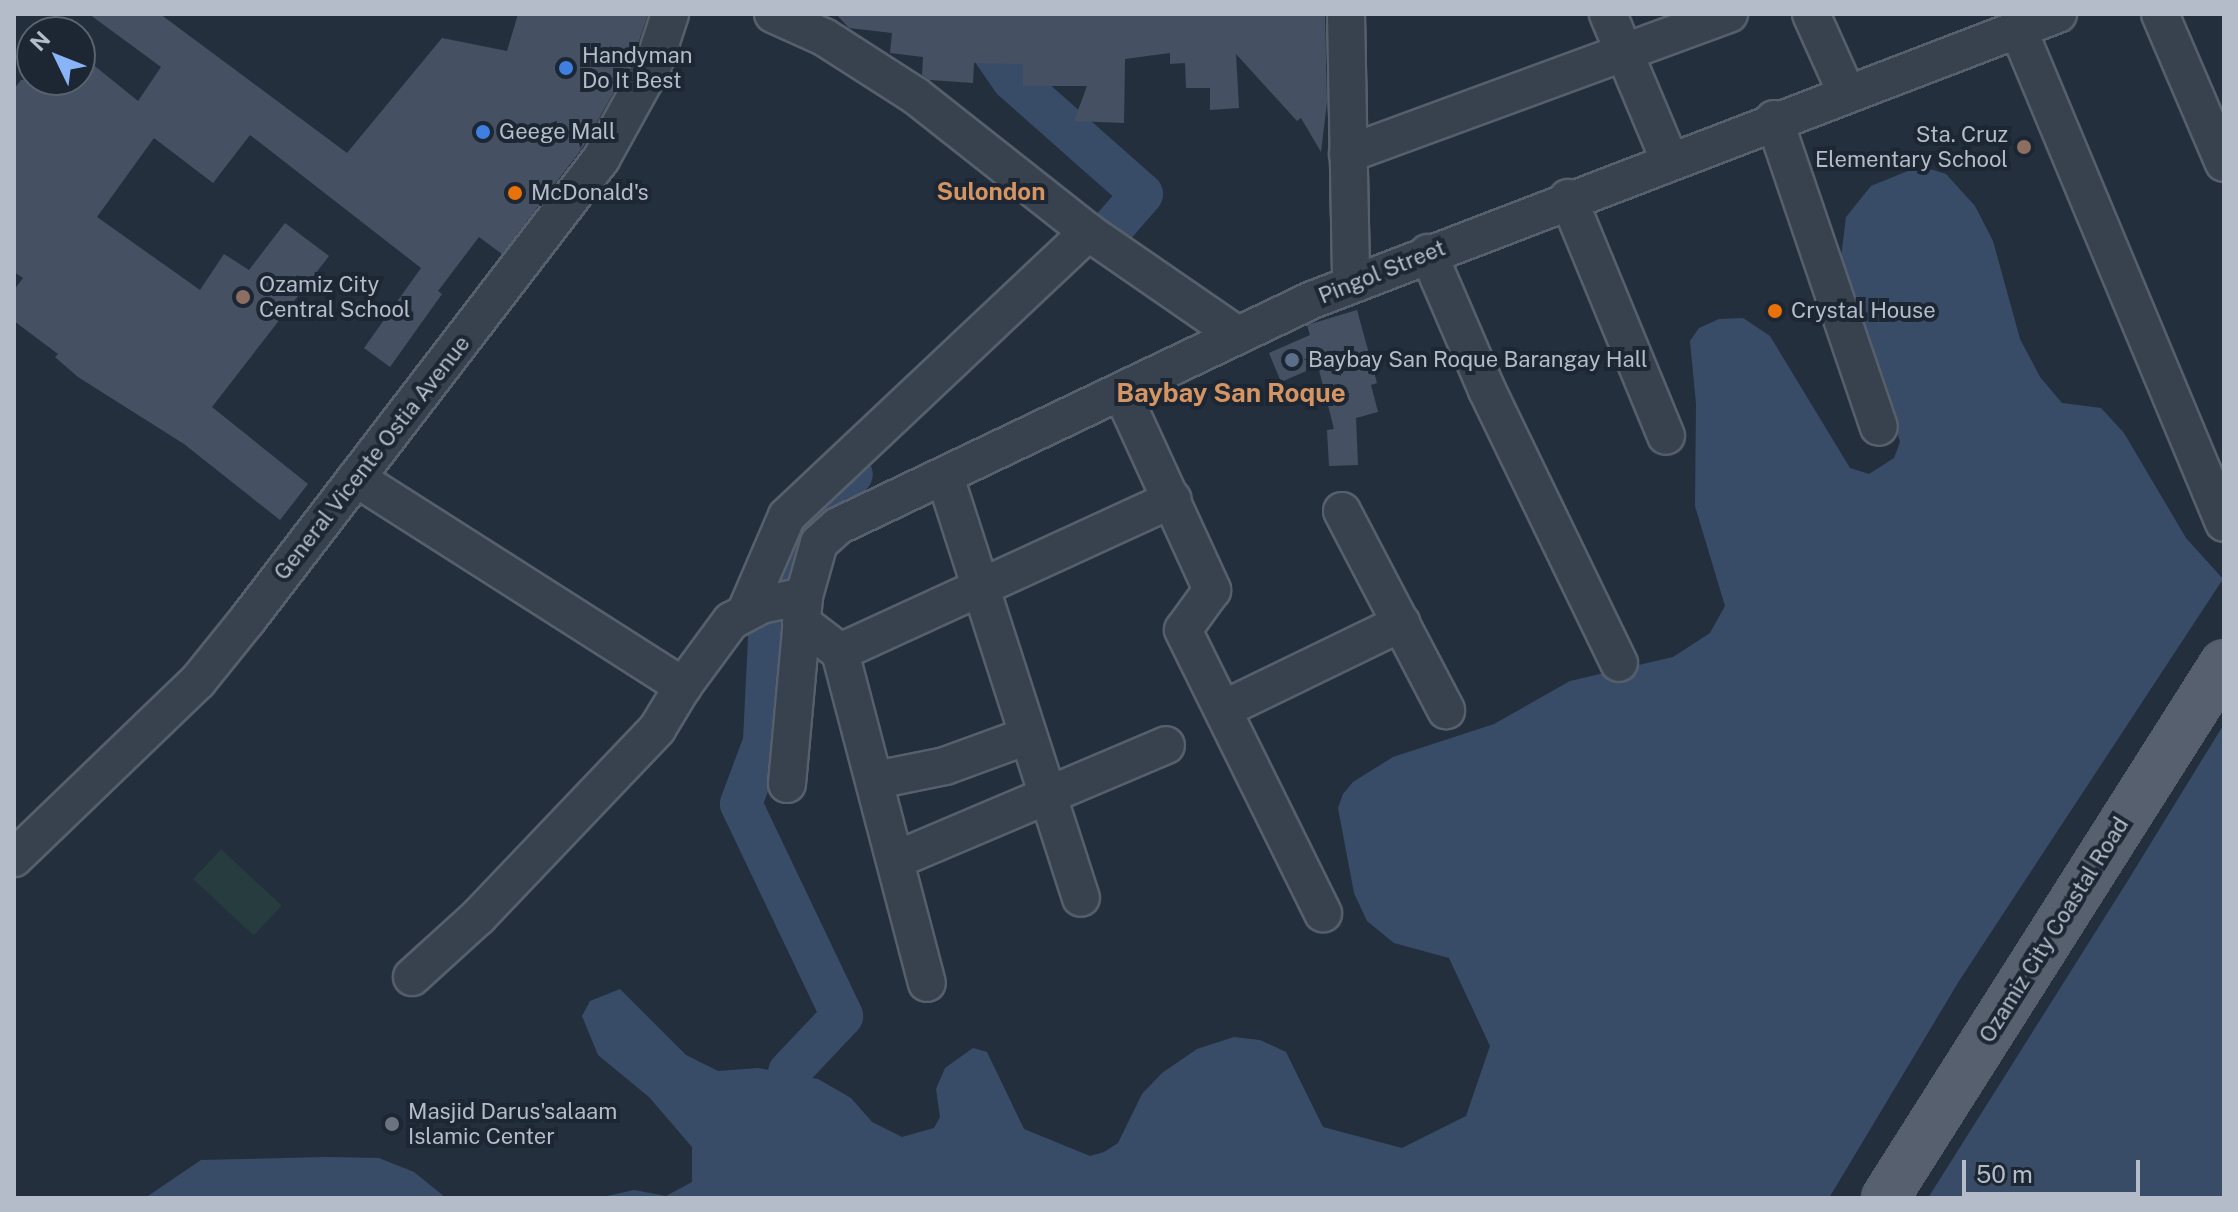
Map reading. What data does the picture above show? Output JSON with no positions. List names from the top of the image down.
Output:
{
  "streets": {
    "main road": ["Ozamiz City Coastal Road"],
    "street": ["Pingol Street", "General Vicente Ostia Avenue"]
  },
  "districts": ["Sulondon", "Baybay San Roque"],
  "places": [
    "Handyman Do It Best",
    "Geege Mall",
    "Sta. Cruz Elementary School",
    "McDonald's",
    "Ozamiz City Central School",
    "Crystal House",
    "Baybay San Roque Barangay Hall",
    "Masjid Darus'salaam Islamic Center"
  ],
  "scale_bar": "50 m",
  "north": "top left"
}
